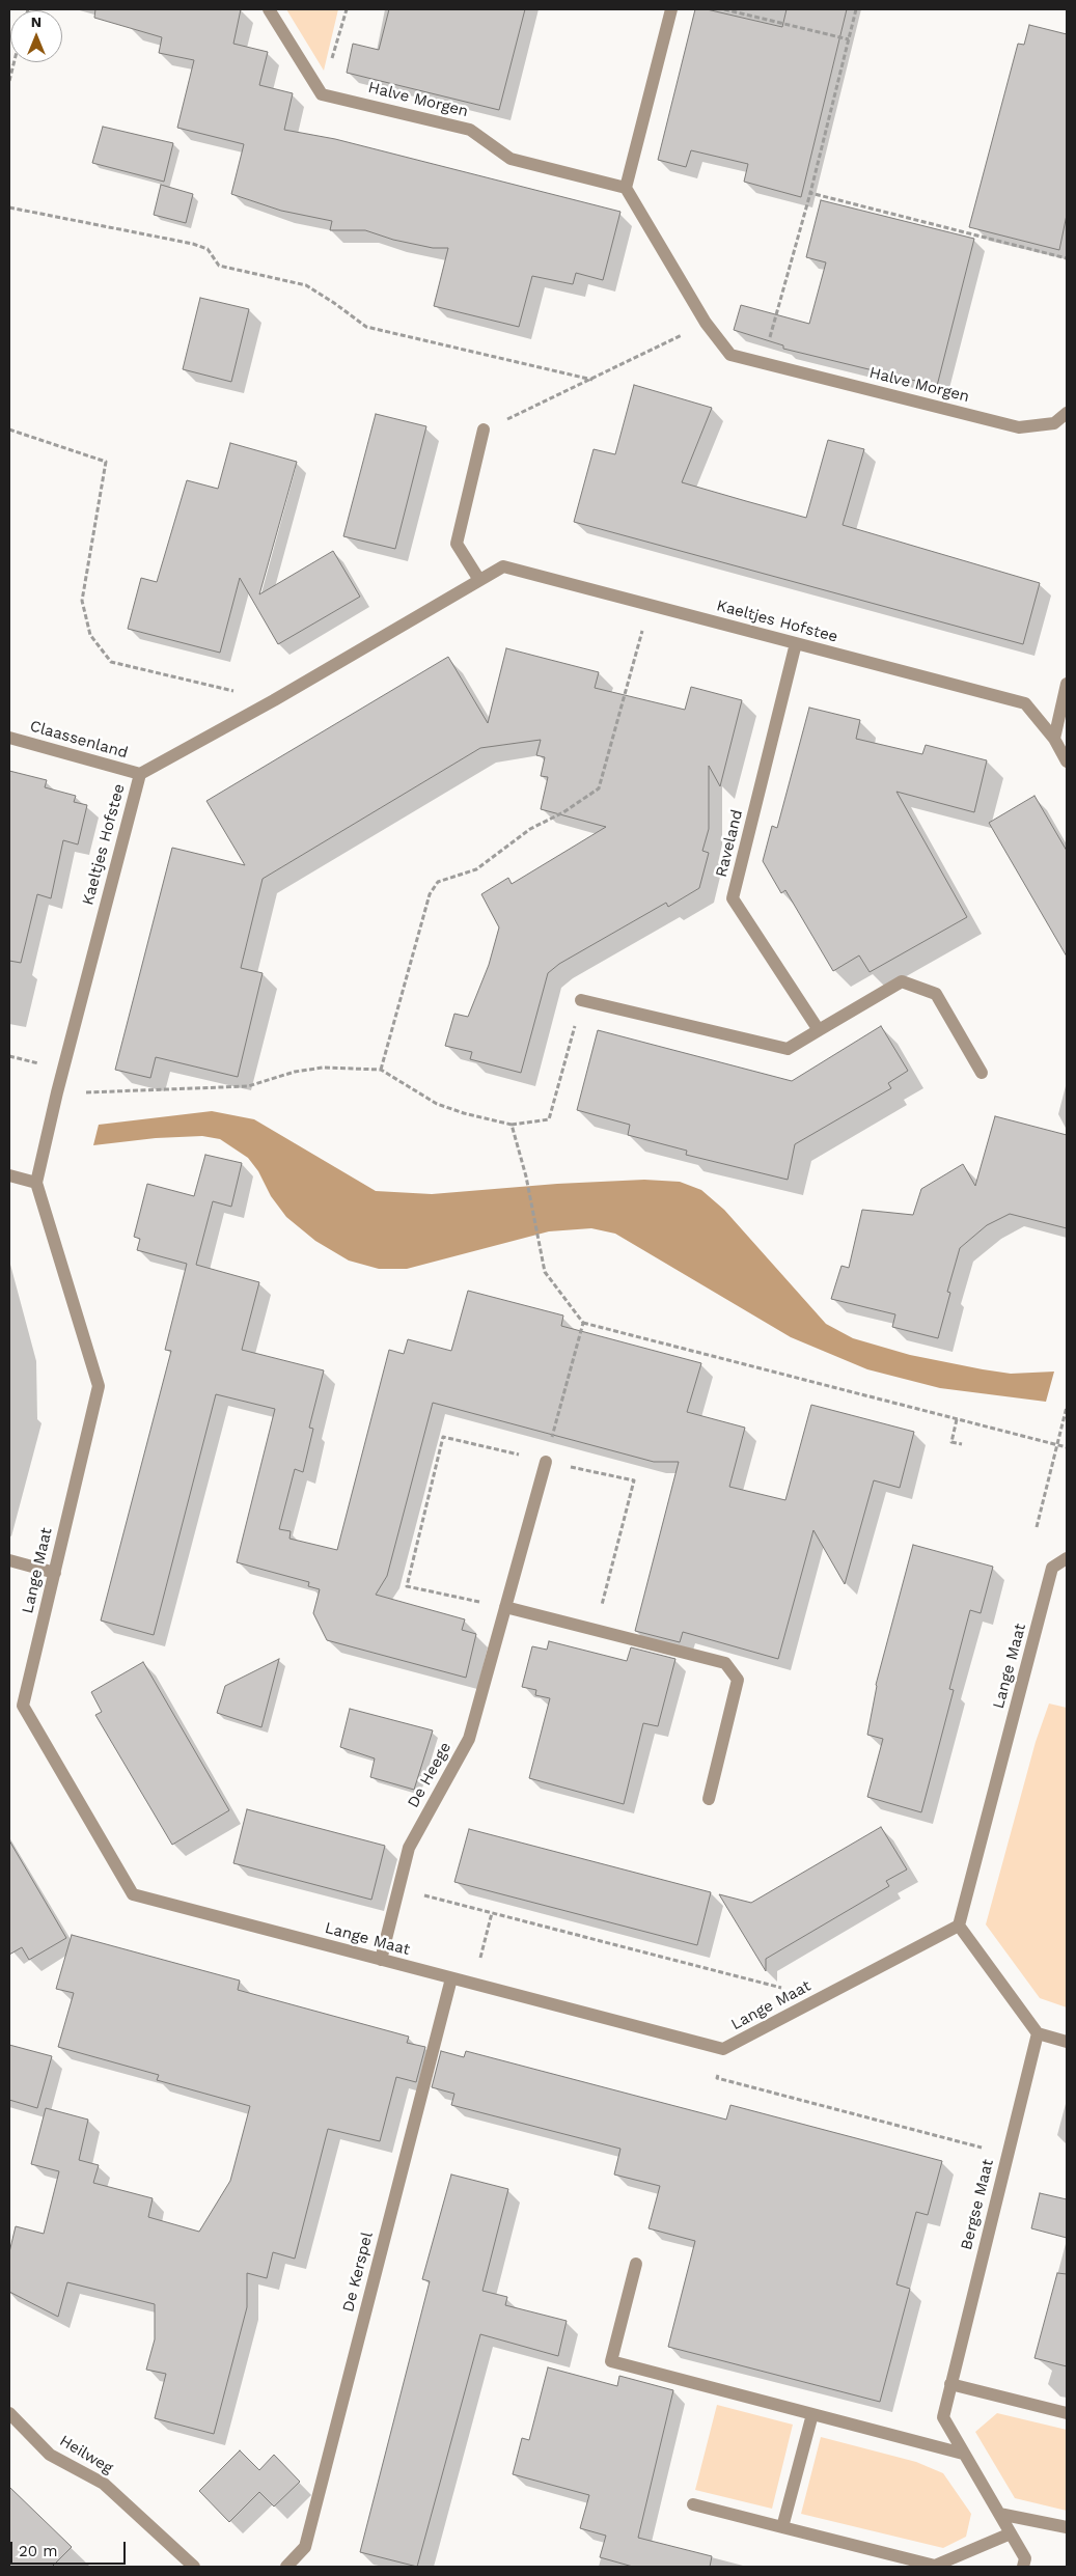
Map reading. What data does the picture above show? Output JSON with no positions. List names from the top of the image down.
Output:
{
  "streets": {
    "street": [
      "Halve Morgen",
      "Kaeltjes Hofstee",
      "Claassenland",
      "Raveland",
      "Lange Maat",
      "De Heege",
      "Bergse Maat",
      "De Kerspel",
      "Heilweg"
    ]
  },
  "crossings": [
    ["Kaeltjes Hofstee", "Claassenland"],
    ["Kaeltjes Hofstee", "Raveland"],
    ["Kaeltjes Hofstee", "Lange Maat"],
    ["Lange Maat", "De Heege"],
    ["Lange Maat", "De Kerspel"]
  ],
  "scale_bar": "20 m",
  "north": "top"
}
